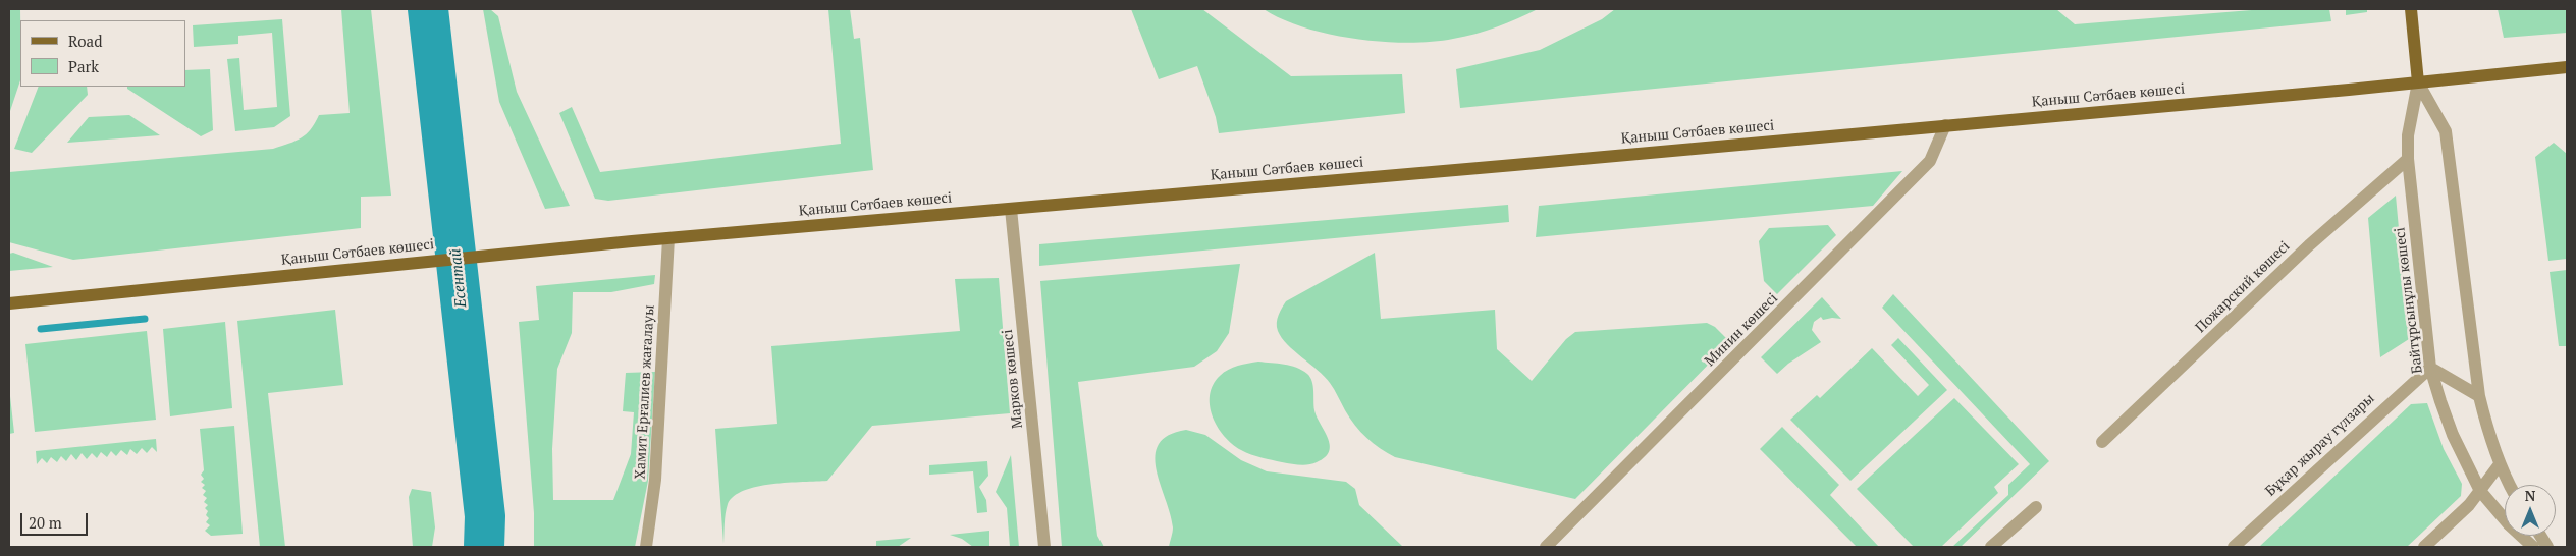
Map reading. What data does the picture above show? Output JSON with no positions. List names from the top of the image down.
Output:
{
  "streets": {
    "main road": ["Қаныш Сәтбаев көшесі", "Байтұрсынұлы көшесі"],
    "street": [
      "Пожарский көшесі",
      "Минин көшесі",
      "Марков көшесі",
      "Хамит Ерғалиев жағалауы",
      "Бұқар жырау гүлзары"
    ]
  },
  "crossings": [
    ["Қаныш Сәтбаев көшесі", "Байтұрсынұлы көшесі"],
    ["Қаныш Сәтбаев көшесі", "Минин көшесі"],
    ["Қаныш Сәтбаев көшесі", "Марков көшесі"],
    ["Қаныш Сәтбаев көшесі", "Хамит Ерғалиев жағалауы"],
    ["Пожарский көшесі", "Байтұрсынұлы көшесі"],
    ["Байтұрсынұлы көшесі", "Бұқар жырау гүлзары"]
  ],
  "water": ["Есентай"],
  "legend": ["Road", "Park"],
  "scale_bar": "20 m",
  "north": "top"
}
